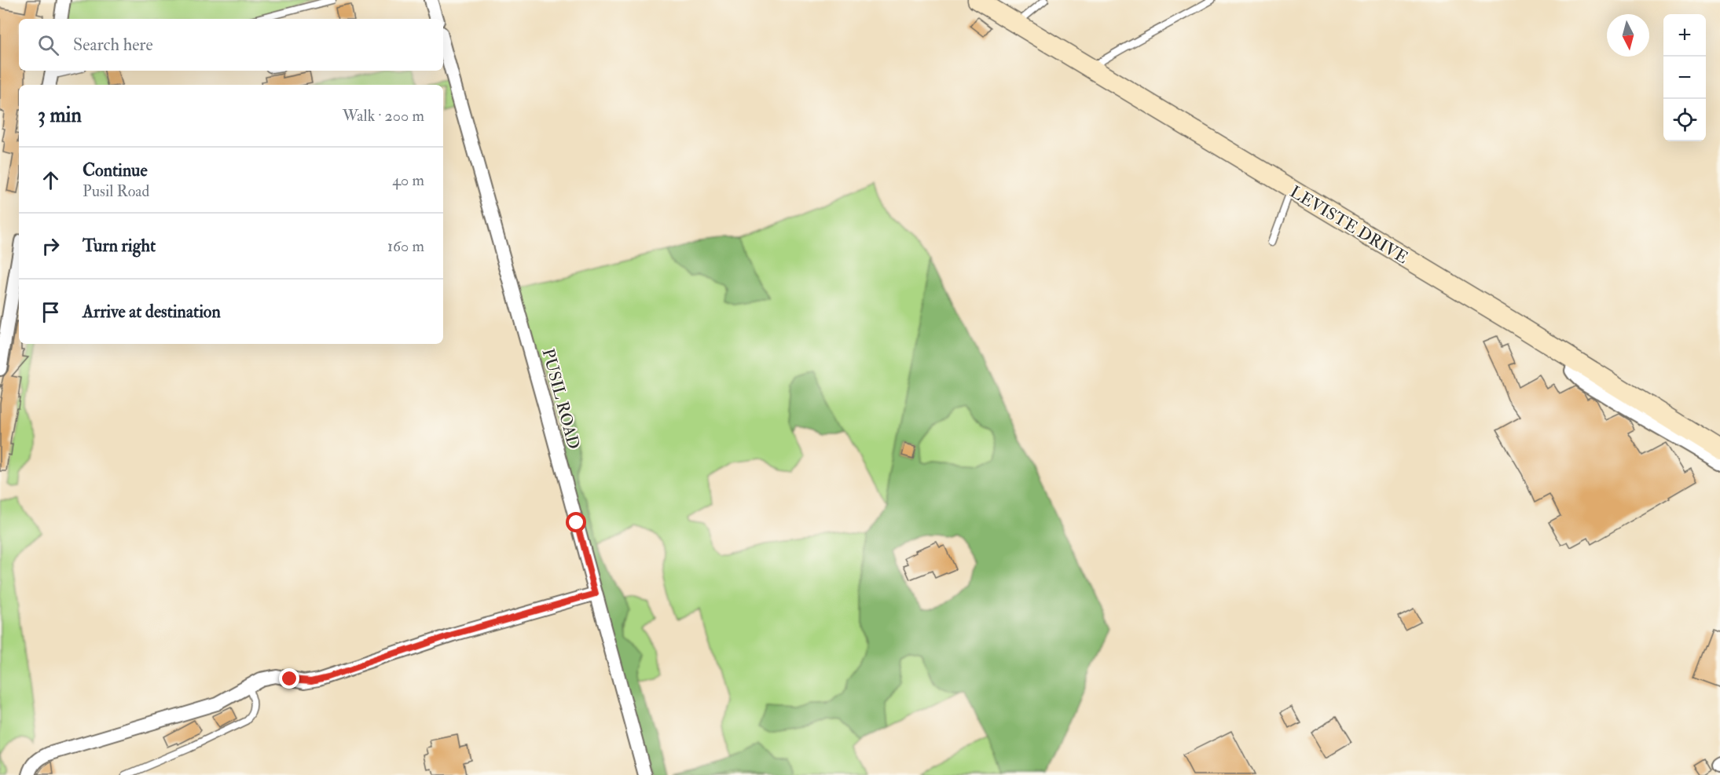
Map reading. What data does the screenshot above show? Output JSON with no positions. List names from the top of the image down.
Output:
{
  "streets": {
    "main road": ["LEVISTE DRIVE"],
    "street": ["PUSIL ROAD"]
  },
  "north": "bottom",
  "page": {
    "map_buttons": ["+", "−"],
    "search": "Search here",
    "heading": ["3 min", "Walk · 200 m"],
    "list": [
      ["Continue", "Pusil Road", "40 m"],
      ["Turn right", "160 m"],
      "Arrive at destination"
    ]
  }
}
